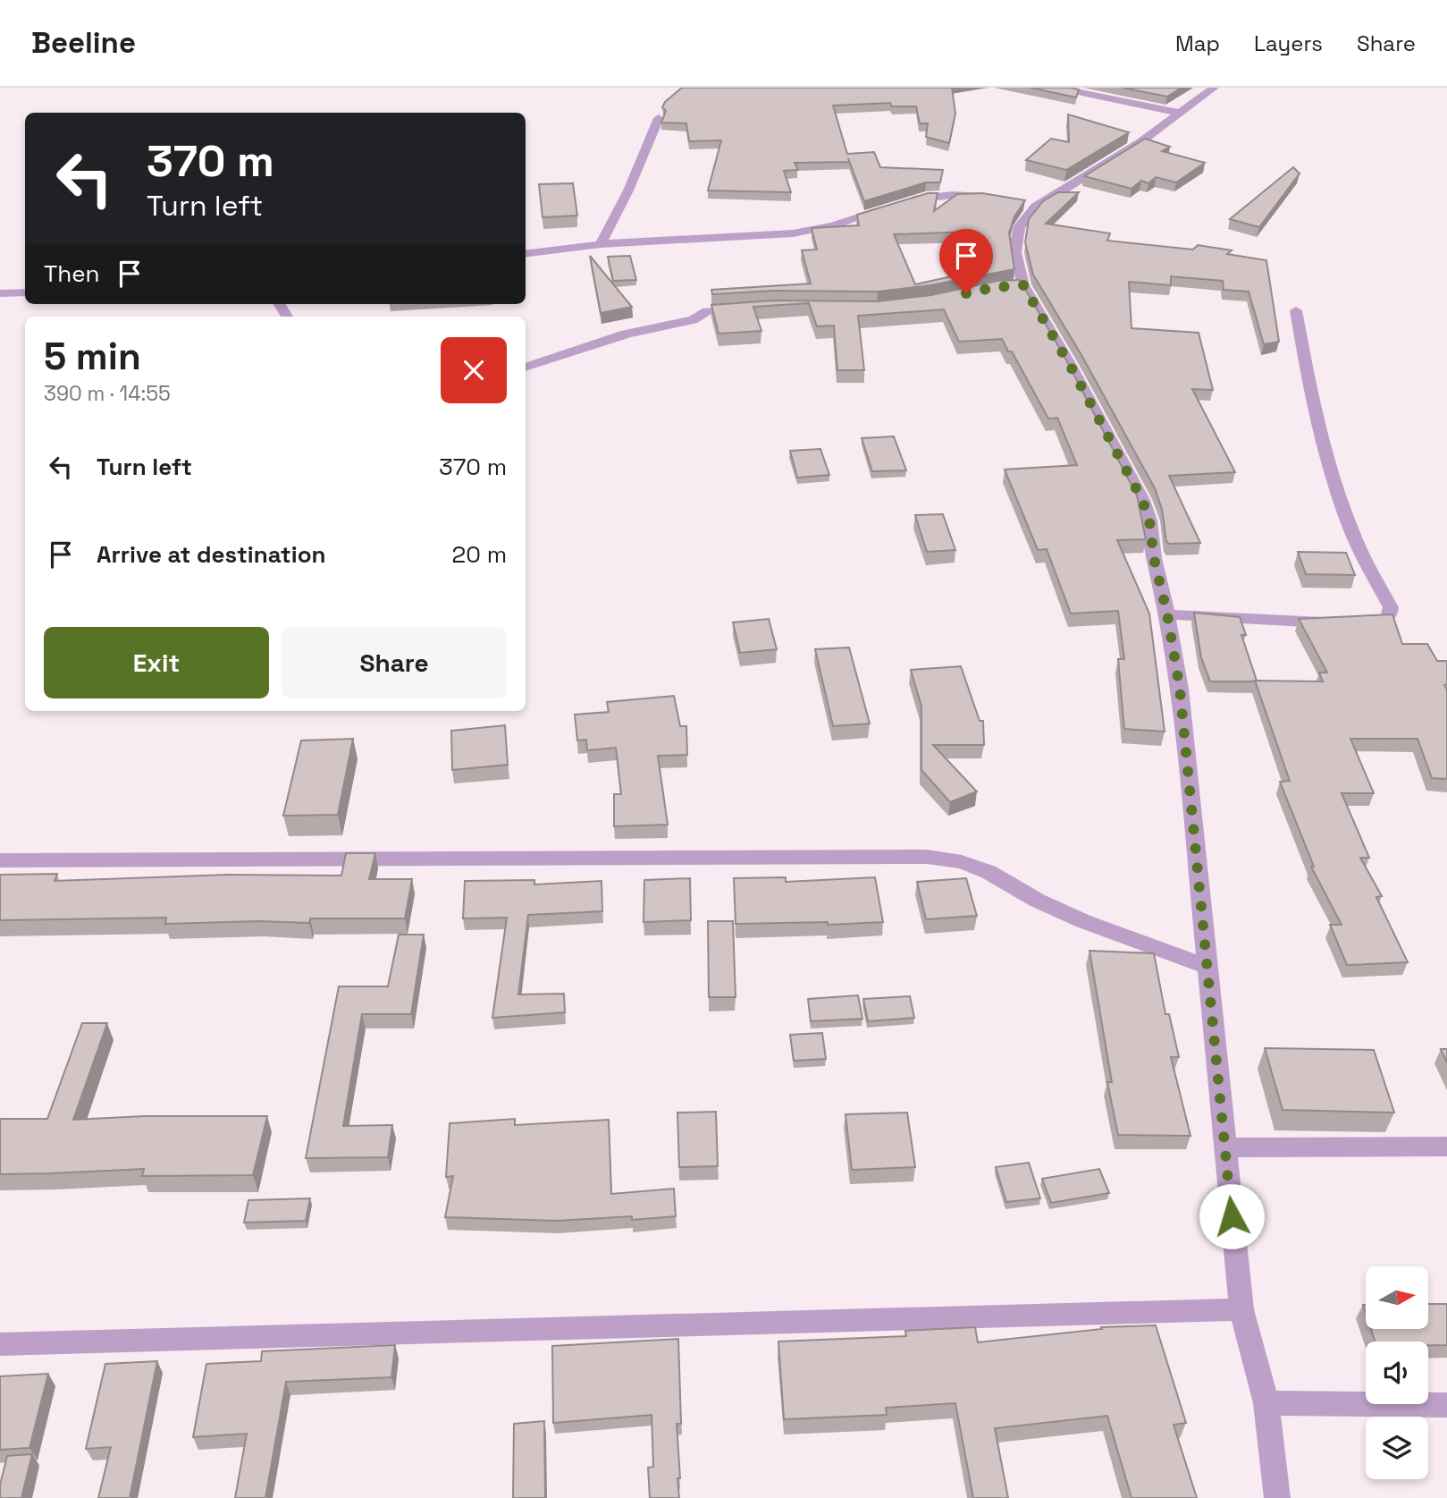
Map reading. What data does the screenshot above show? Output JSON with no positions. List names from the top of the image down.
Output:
{
  "north": "right",
  "page": {
    "header": "Beeline",
    "nav": ["Map", "Layers", "Share"],
    "turn": ["370 m", "Turn left"],
    "then": "Then",
    "heading": ["5 min", "390 m · 14:55"],
    "list": [
      {
        "name": "Turn left",
        "value": "370 m"
      },
      {
        "name": "Arrive at destination",
        "value": "20 m"
      }
    ],
    "buttons": ["Exit", "Share"]
  }
}
